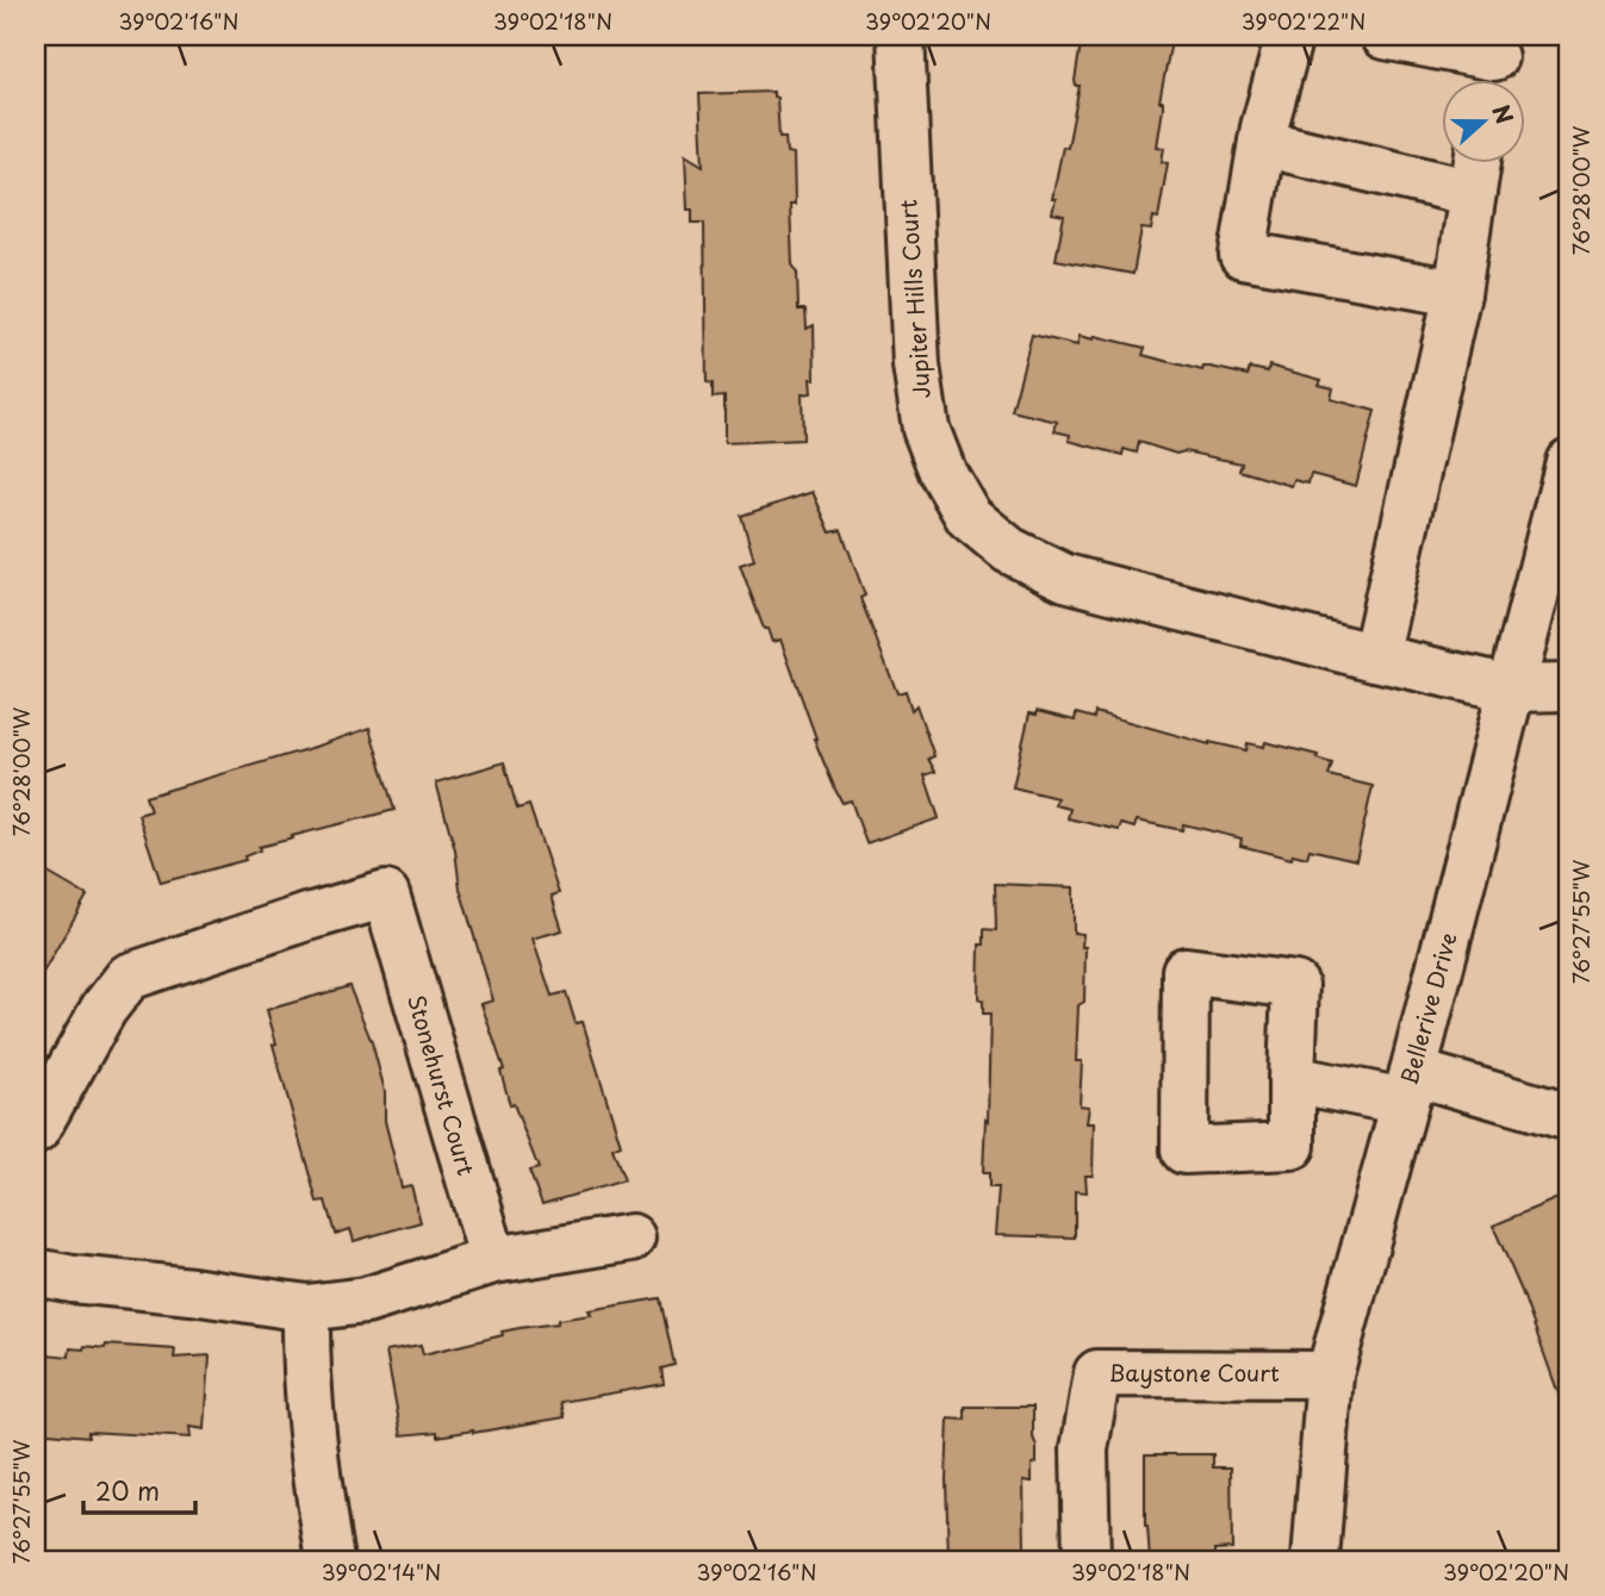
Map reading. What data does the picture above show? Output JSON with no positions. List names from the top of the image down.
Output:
{
  "streets": {
    "street": [
      "Jupiter Hills Court",
      "Bellerive Drive",
      "Stonehurst Court",
      "Baystone Court"
    ]
  },
  "crossings": [
    ["Jupiter Hills Court", "Bellerive Drive"],
    ["Bellerive Drive", "Baystone Court"]
  ],
  "scale_bar": "20 m",
  "north": "right",
  "coordinates": [
    "39°02'16\"N",
    "39°02'18\"N",
    "39°02'20\"N",
    "39°02'22\"N",
    "76°28'00\"W",
    "76°27'55\"W",
    "39°02'14\"N"
  ]
}
